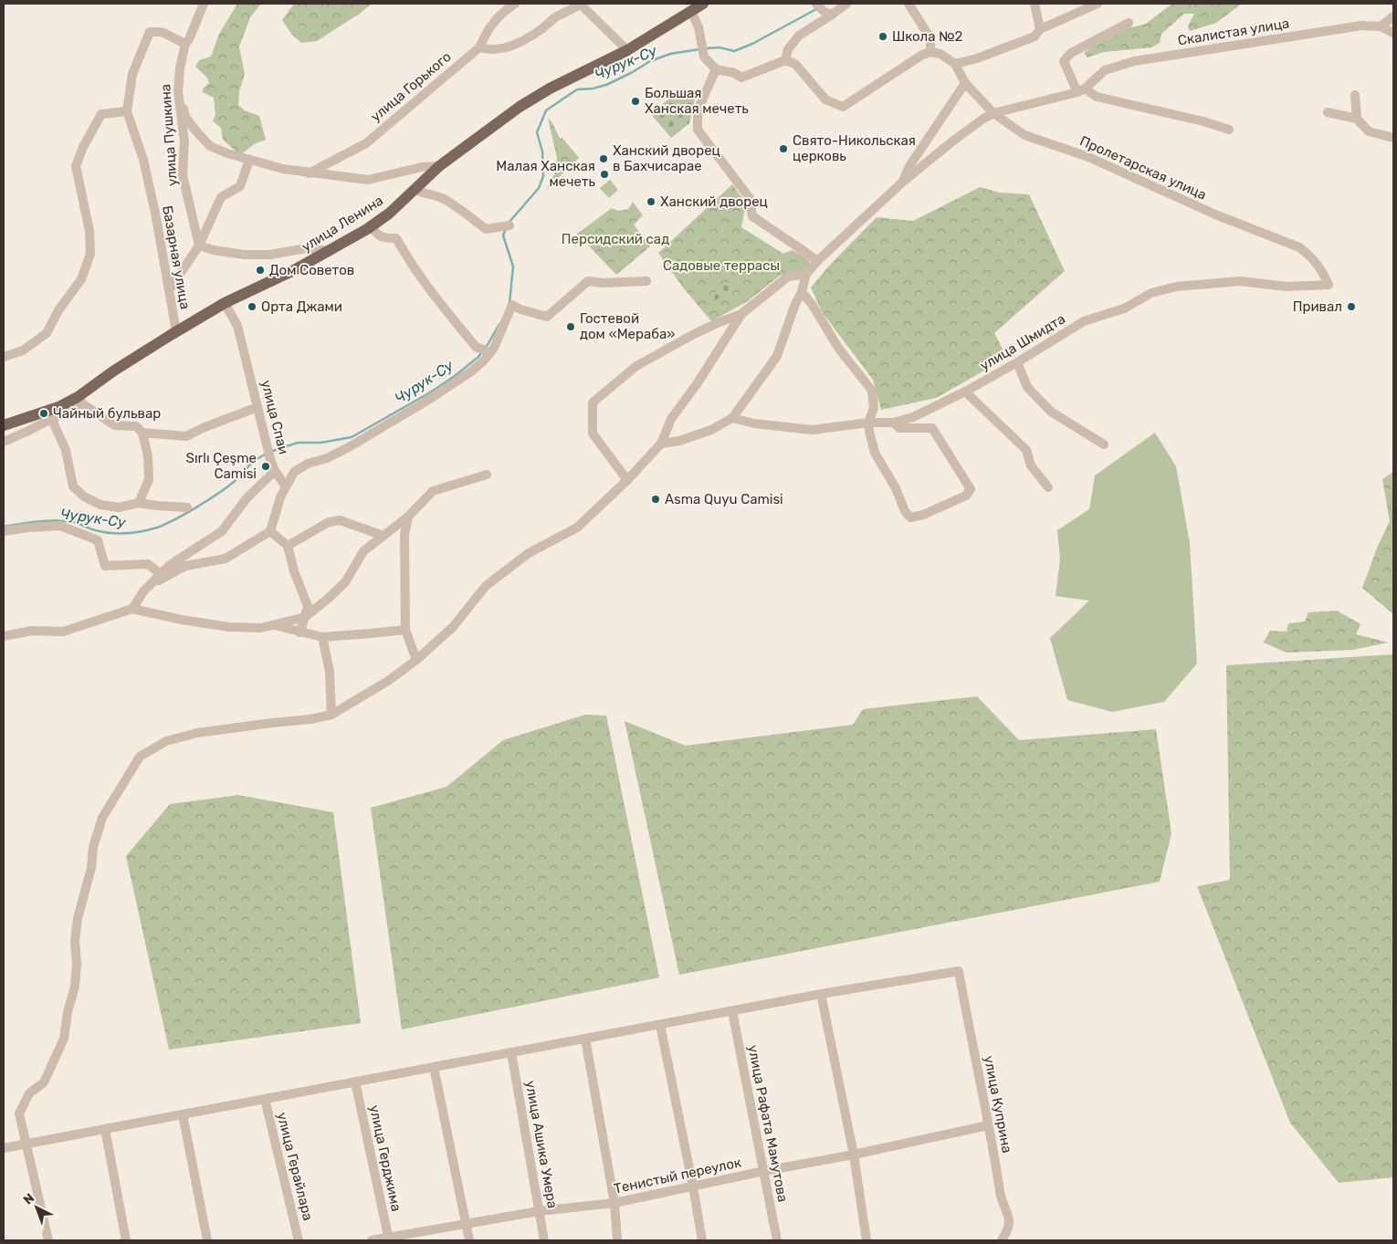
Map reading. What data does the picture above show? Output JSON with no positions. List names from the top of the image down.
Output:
{
  "streets": {
    "main road": ["улица Ленина"],
    "street": [
      "Скалистая улица",
      "улица Горького",
      "улица Пушкина",
      "Пролетарская улица",
      "Базарная улица",
      "улица Шмидта",
      "улица Спаи",
      "улица Куприна",
      "улица Рафата Мамутова",
      "улица Ашика Умера",
      "улица Герджима",
      "улица Герайлара",
      "Тенистый переулок"
    ]
  },
  "crossings": [
    ["Скалистая улица", "Пролетарская улица"],
    ["улица Пушкина", "Базарная улица"],
    ["Пролетарская улица", "улица Шмидта"],
    ["улица Ленина", "Базарная улица"],
    ["улица Ленина", "улица Спаи"],
    ["улица Куприна", "Тенистый переулок"],
    ["улица Рафата Мамутова", "Тенистый переулок"],
    ["улица Ашика Умера", "Тенистый переулок"],
    ["улица Герджима", "Тенистый переулок"]
  ],
  "water": ["Чурук-Су"],
  "parks": ["Персидский сад", "Садовые террасы"],
  "places": [
    "Школа №2",
    "Большая Ханская мечеть",
    "Свято-Никольская церковь",
    "Ханский дворец в Бахчисарае",
    "Малая Ханская мечеть",
    "Ханский дворец",
    "Дом Советов",
    "Орта Джами",
    "Привал",
    "Гостевой дом «Мераба»",
    "Чайный бульвар",
    "Sırlı Çeşme Camisi",
    "Asma Quyu Camisi"
  ],
  "north": "top left"
}
